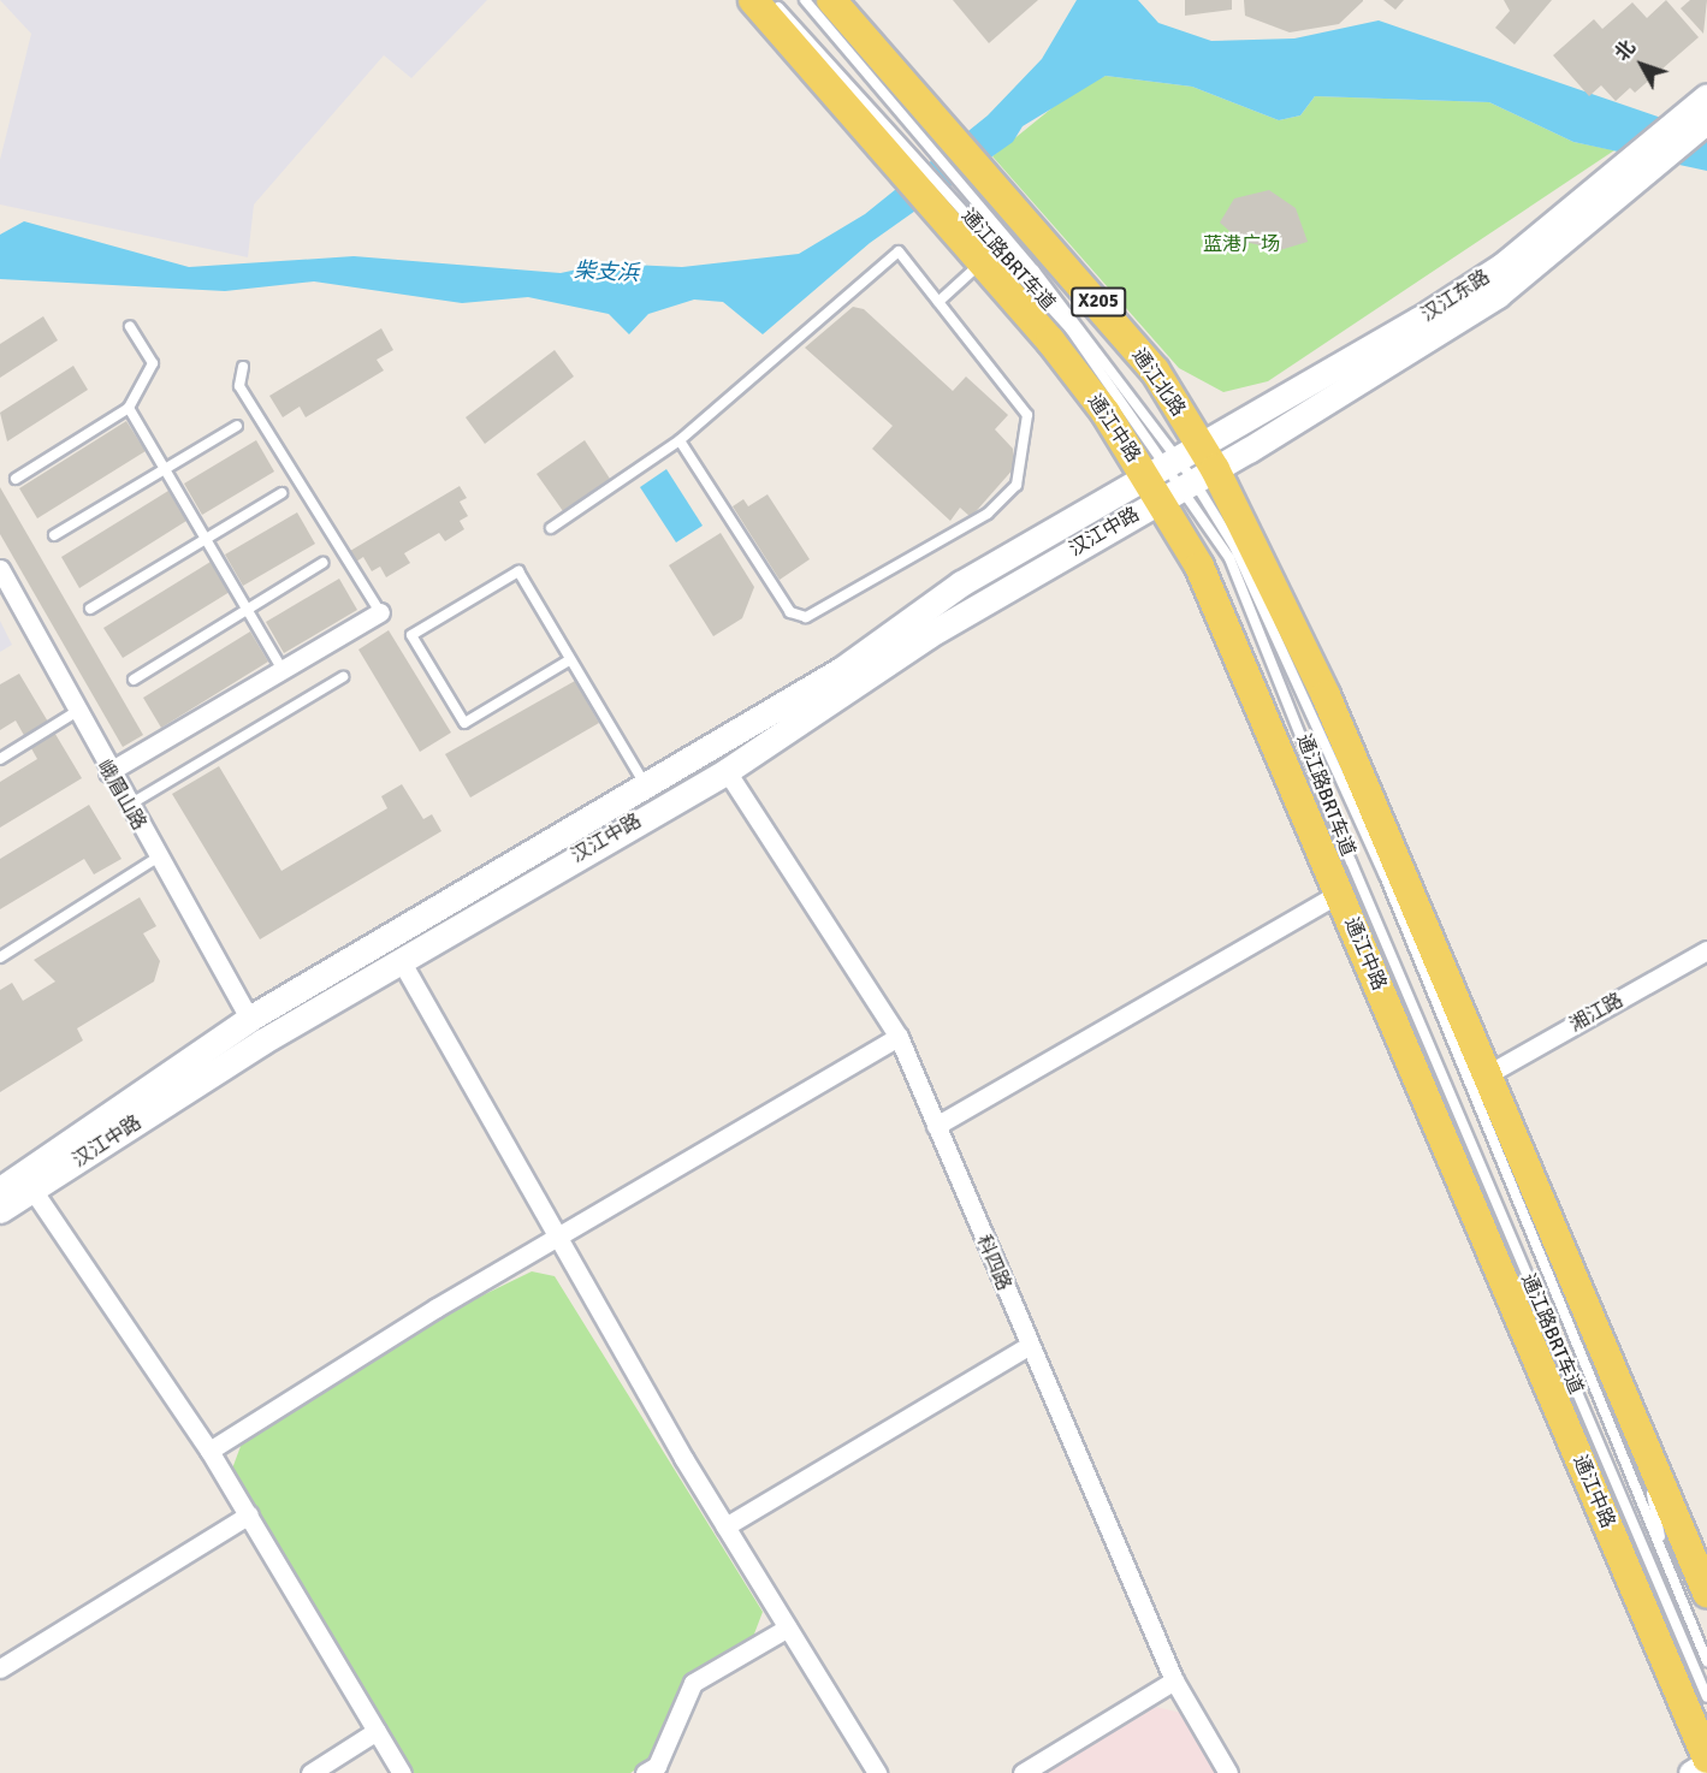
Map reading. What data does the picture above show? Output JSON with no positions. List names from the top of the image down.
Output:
{
  "streets": {
    "main road": [
      "汉江东路",
      "X205",
      "通江北路",
      "通江中路",
      "汉江中路"
    ],
    "street": ["峨眉山路", "湘江路", "科四路"],
    "lane": ["通江路BRT车道"]
  },
  "crossings": [
    ["通江路BRT车道", "汉江东路"],
    ["通江路BRT车道", "通江北路"],
    ["通江路BRT车道", "通江中路"],
    ["通江路BRT车道", "汉江中路"],
    ["汉江东路", "通江北路"],
    ["汉江东路", "通江中路"],
    ["汉江东路", "汉江中路"],
    ["X205", "通江北路"],
    ["通江北路", "通江中路"],
    ["通江北路", "汉江中路"],
    ["通江中路", "汉江中路"],
    ["通江中路", "湘江路"],
    ["汉江中路", "峨眉山路"],
    ["汉江中路", "科四路"]
  ],
  "water": ["柴支浜"],
  "parks": ["蓝港广场"],
  "north": "top left"
}
